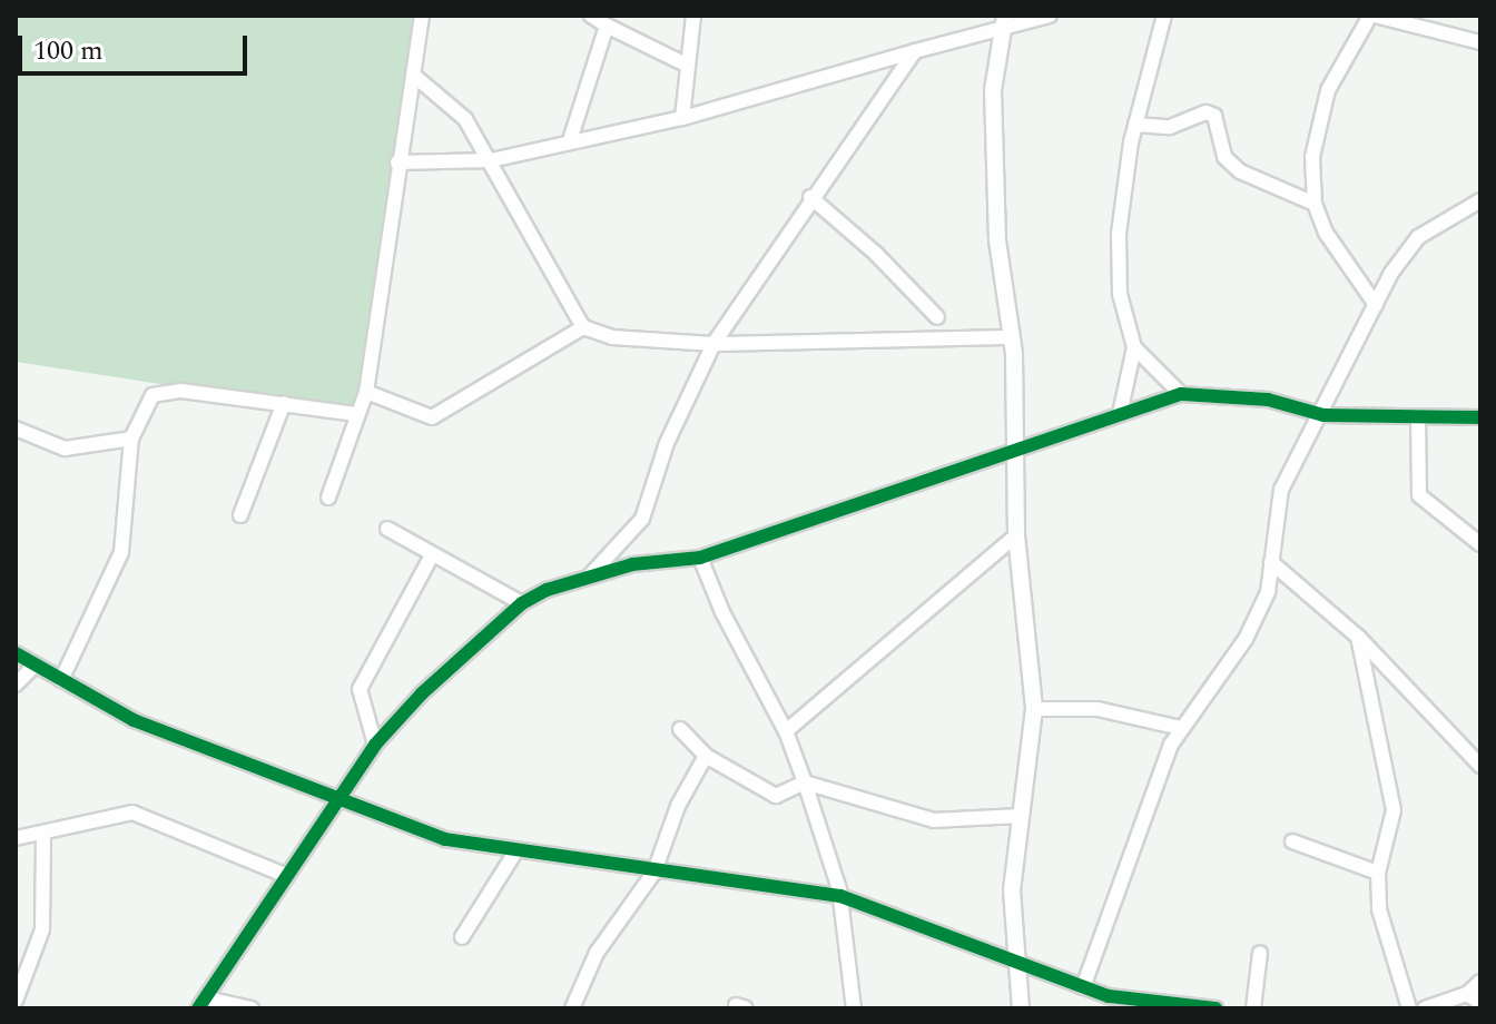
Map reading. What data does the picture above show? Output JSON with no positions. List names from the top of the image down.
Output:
{
  "scale_bar": "100 m"
}
